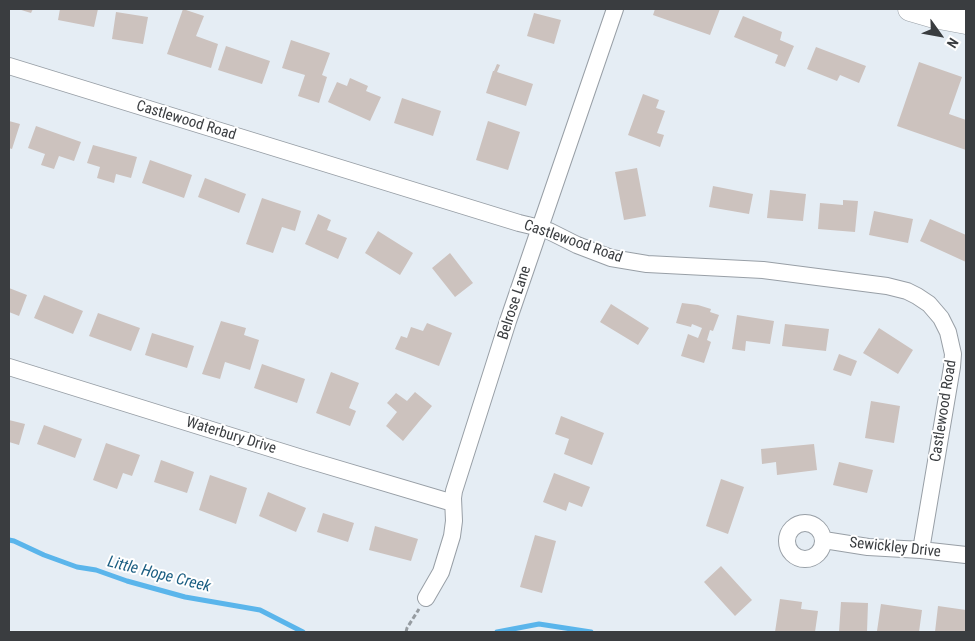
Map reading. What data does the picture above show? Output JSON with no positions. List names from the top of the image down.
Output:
{
  "streets": {
    "street": [
      "Castlewood Road",
      "Belrose Lane",
      "Waterbury Drive",
      "Sewickley Drive"
    ]
  },
  "crossings": [
    ["Castlewood Road", "Belrose Lane"],
    ["Castlewood Road", "Sewickley Drive"],
    ["Belrose Lane", "Waterbury Drive"]
  ],
  "water": ["Little Hope Creek"],
  "north": "bottom right"
}
